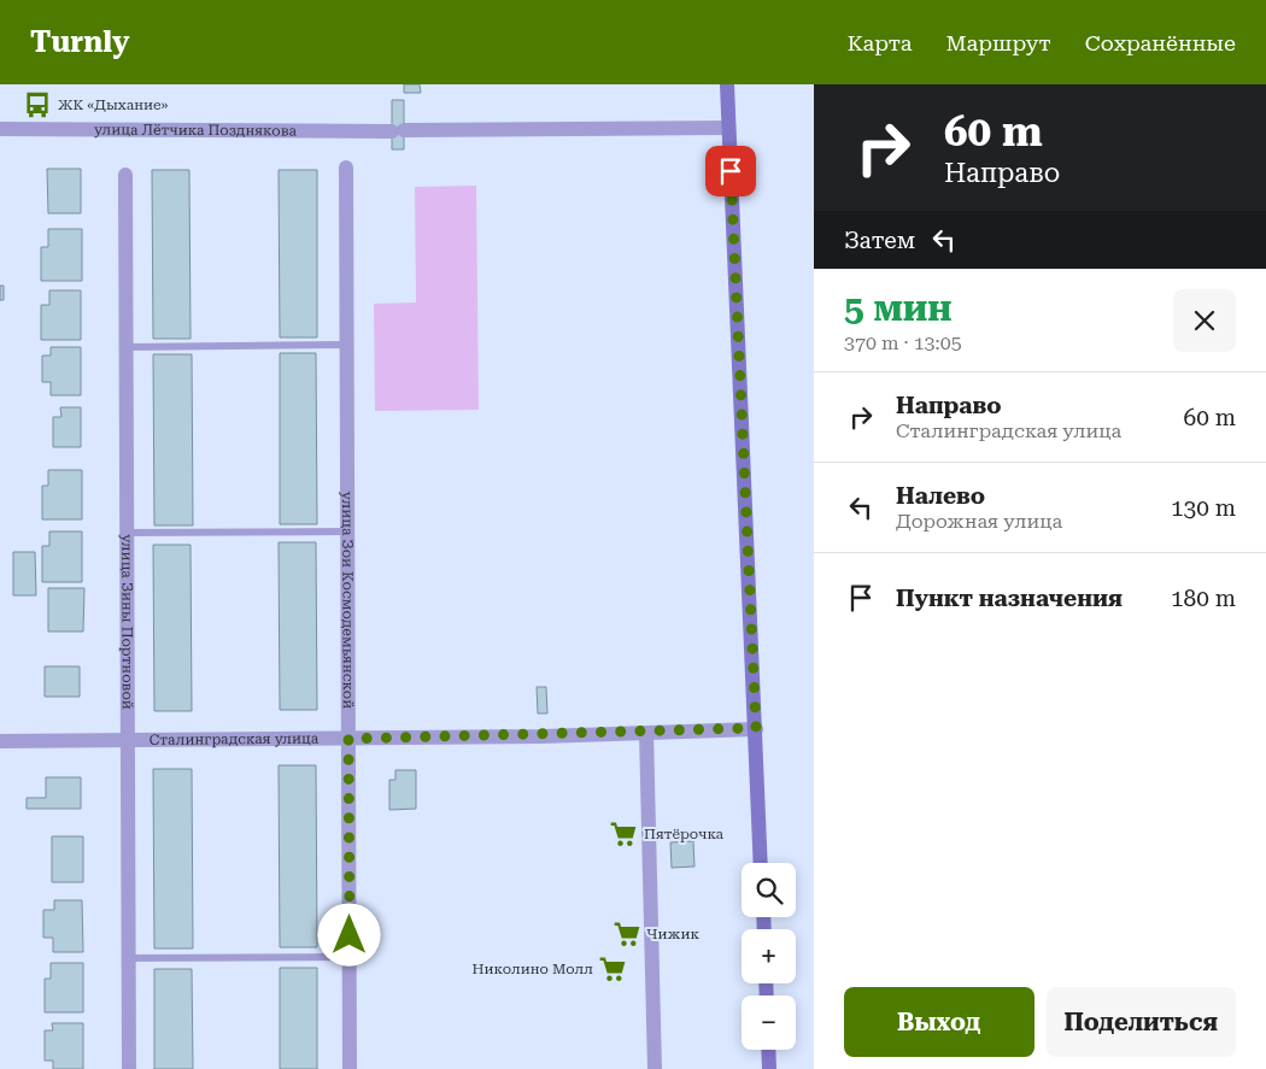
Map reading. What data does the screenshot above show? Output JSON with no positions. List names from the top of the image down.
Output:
{
  "streets": {
    "street": [
      "улица Лётчика Позднякова",
      "улица Зои Космодемьянской",
      "улица Зины Портновой",
      "Сталинградская улица"
    ]
  },
  "crossings": [
    ["улица Зои Космодемьянской", "Сталинградская улица"],
    ["улица Зины Портновой", "Сталинградская улица"]
  ],
  "places": {
    "bus stop": ["ЖК «Дыхание»"],
    "supermarket": ["Пятёрочка", "Чижик", "Николино Молл"]
  },
  "page": {
    "header": "Turnly",
    "nav": ["Карта", "Маршрут", "Сохранённые"],
    "turn": ["60 m", "Направо"],
    "then": "Затем",
    "heading": ["5 мин", "370 m · 13:05"],
    "list": [
      {
        "name": "Направо",
        "note": "Сталинградская улица",
        "value": "60 m"
      },
      {
        "name": "Налево",
        "note": "Дорожная улица",
        "value": "130 m"
      },
      {
        "name": "Пункт назначения",
        "value": "180 m"
      }
    ],
    "map_buttons": ["+", "−"],
    "buttons": ["Выход", "Поделиться"]
  }
}
